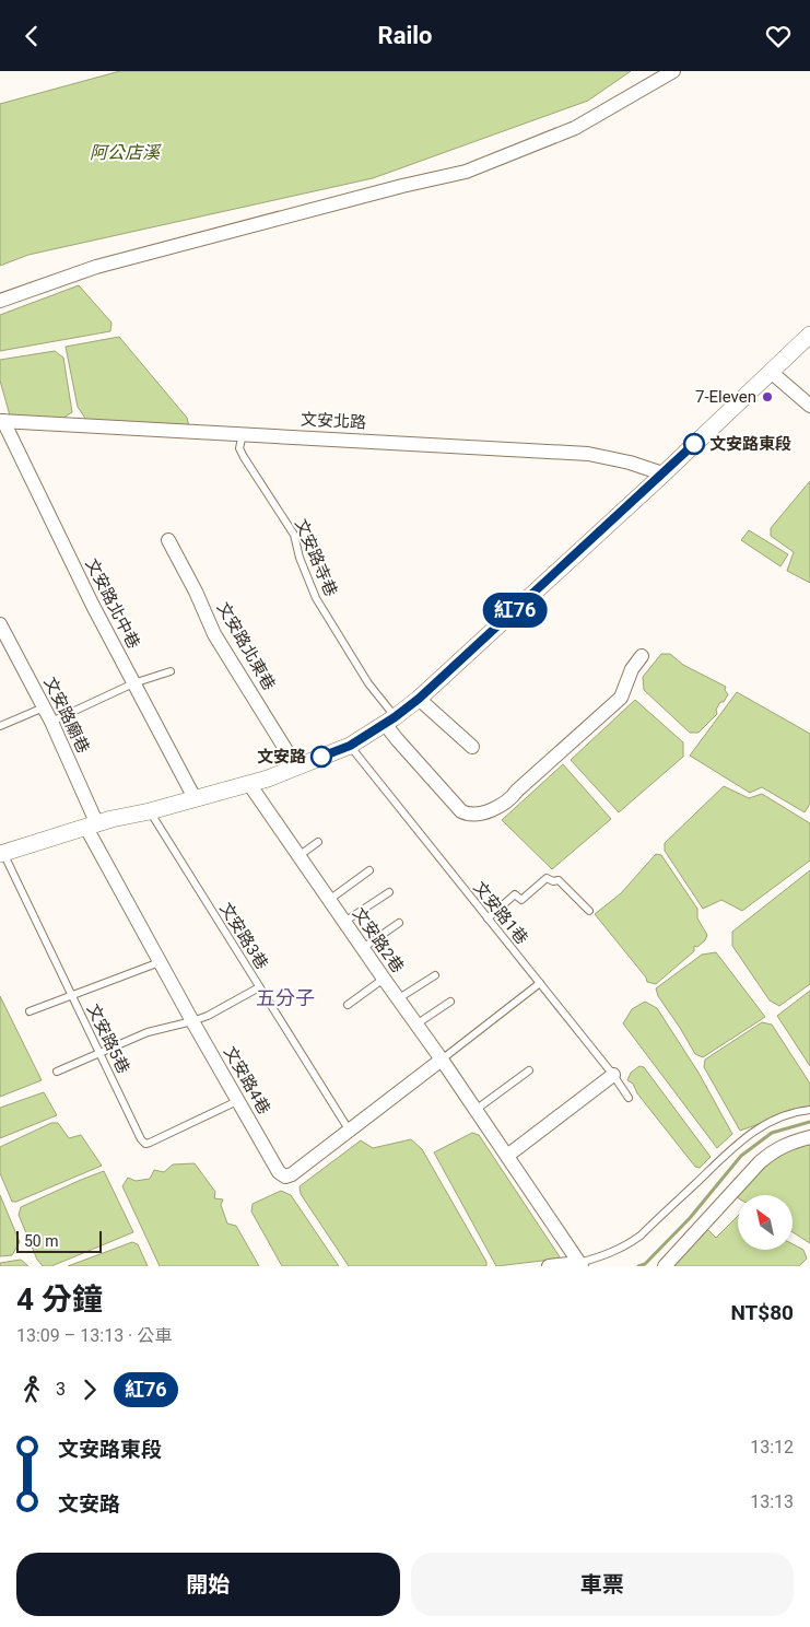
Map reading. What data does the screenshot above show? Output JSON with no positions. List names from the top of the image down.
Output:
{
  "streets": {
    "street": [
      "文安北路",
      "文安路北中巷",
      "文安路北東巷",
      "文安路廟巷",
      "文安路2巷",
      "文安路4巷"
    ],
    "lane": [
      "文安路寺巷",
      "文安路1巷",
      "文安路3巷",
      "文安路5巷"
    ]
  },
  "crossings": [
    ["文安北路", "文安路寺巷"],
    ["文安北路", "文安路北中巷"],
    ["文安路廟巷", "文安路4巷"],
    ["文安路3巷", "文安路4巷"],
    ["文安路2巷", "文安路4巷"],
    ["文安路5巷", "文安路4巷"]
  ],
  "districts": ["五分子"],
  "water": ["阿公店溪"],
  "places": ["7-Eleven", "文安路東段", "文安路"],
  "lines": ["bus line 紅76"],
  "scale_bar": "50 m",
  "north": "top left",
  "page": {
    "header": "Railo",
    "on_map": "紅76",
    "scale": "50 m",
    "heading": ["4 分鐘", "13:09 – 13:13 · 公車", "NT$80"],
    "legs": ["3", "紅76"],
    "list": [
      {
        "name": "文安路東段",
        "value": "13:12"
      },
      {
        "name": "文安路",
        "value": "13:13"
      }
    ],
    "buttons": ["開始", "車票"]
  }
}
